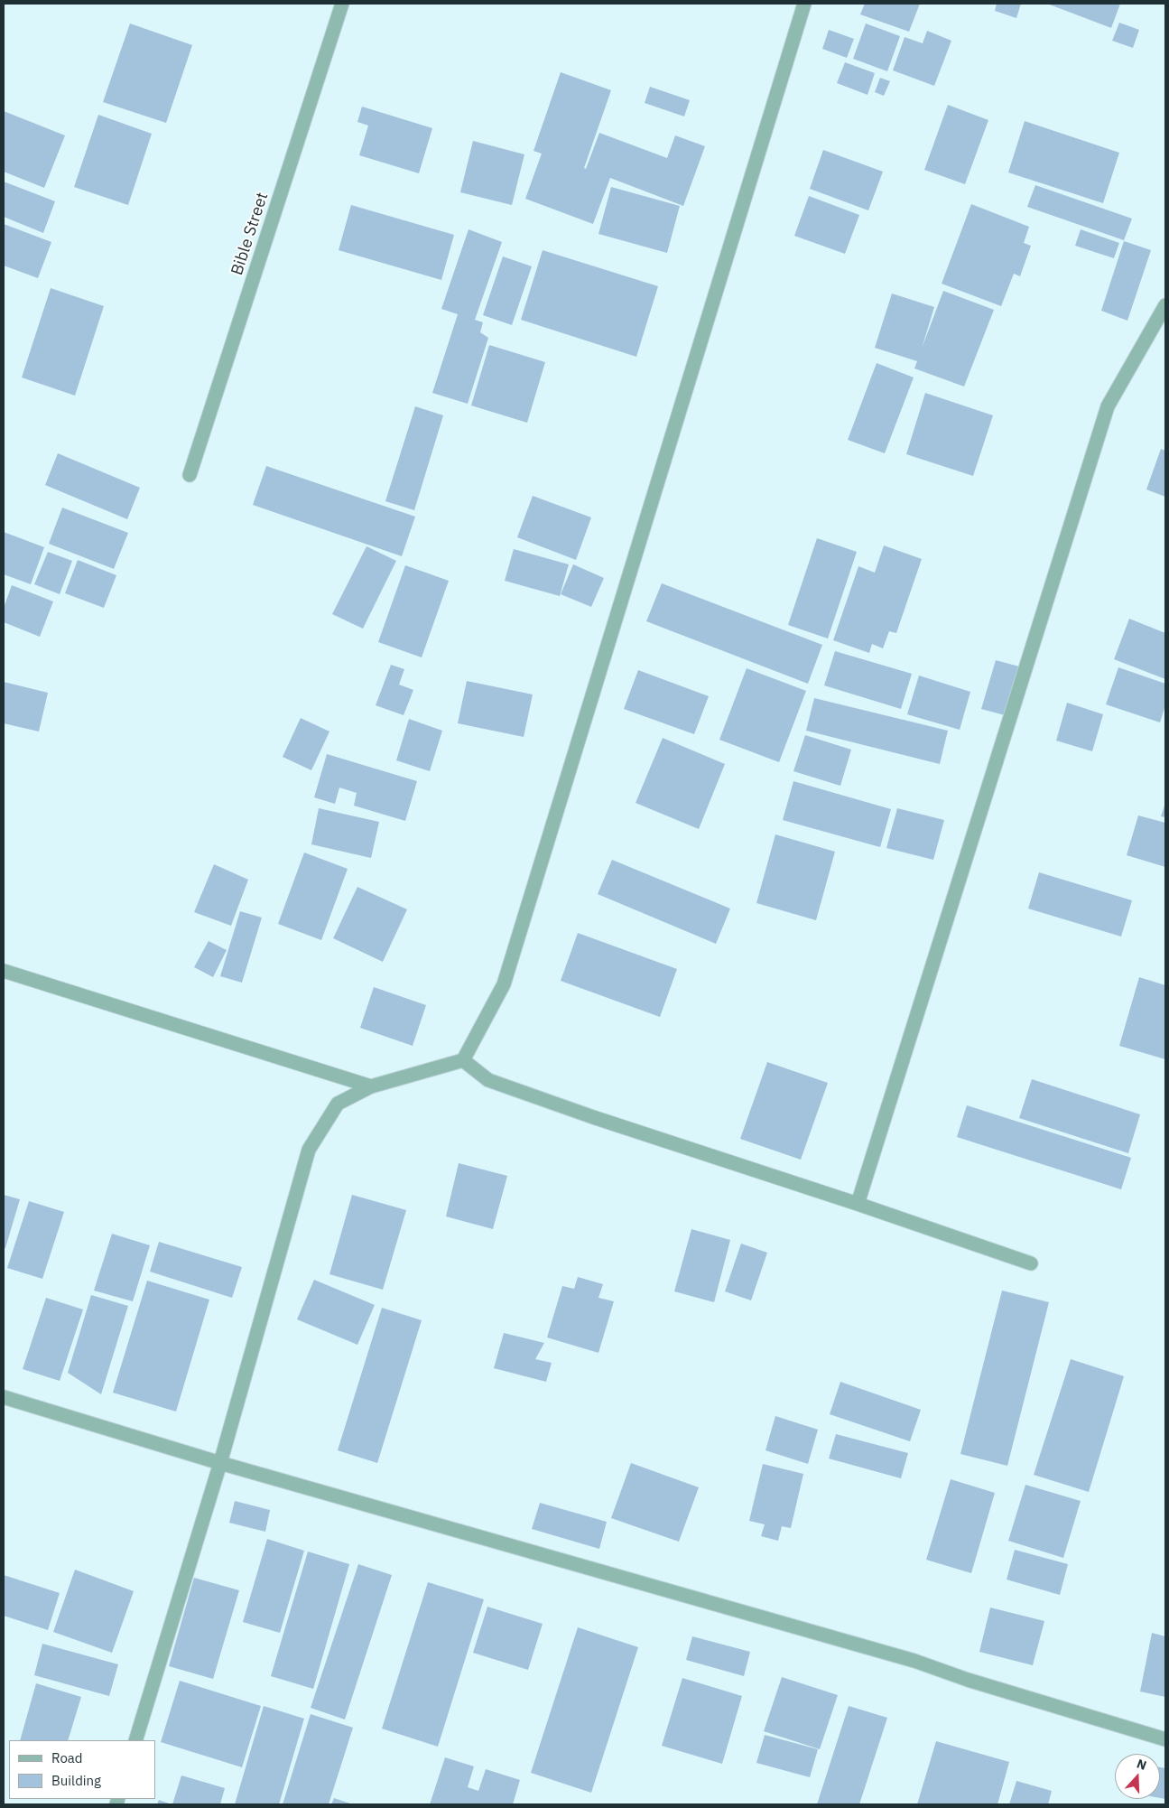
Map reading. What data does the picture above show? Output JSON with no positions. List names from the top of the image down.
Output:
{
  "streets": {
    "street": ["Bible Street"]
  },
  "legend": ["Road", "Building"],
  "north": "top"
}
